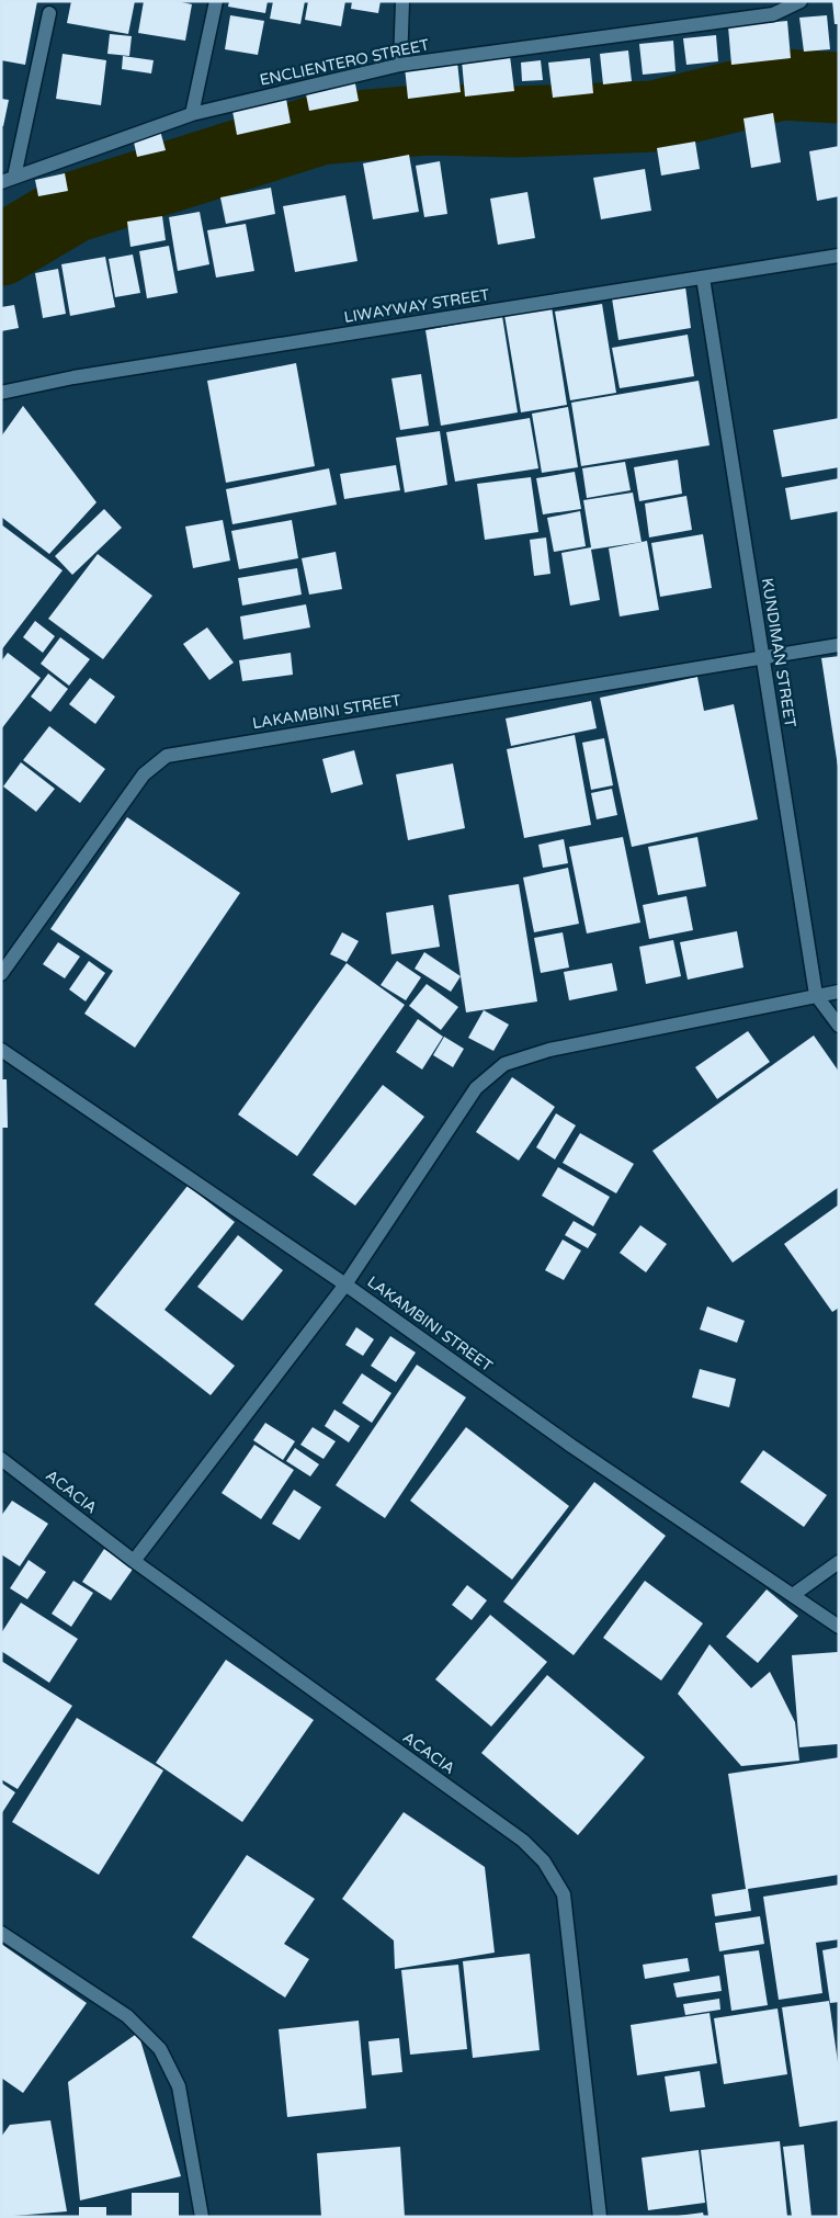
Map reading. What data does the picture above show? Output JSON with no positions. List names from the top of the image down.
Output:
{
  "streets": {
    "street": [
      "ENCLIENTERO STREET",
      "LIWAYWAY STREET",
      "KUNDIMAN STREET",
      "LAKAMBINI STREET",
      "ACACIA"
    ]
  },
  "crossings": [
    ["LIWAYWAY STREET", "KUNDIMAN STREET"],
    ["KUNDIMAN STREET", "LAKAMBINI STREET"]
  ]
}
